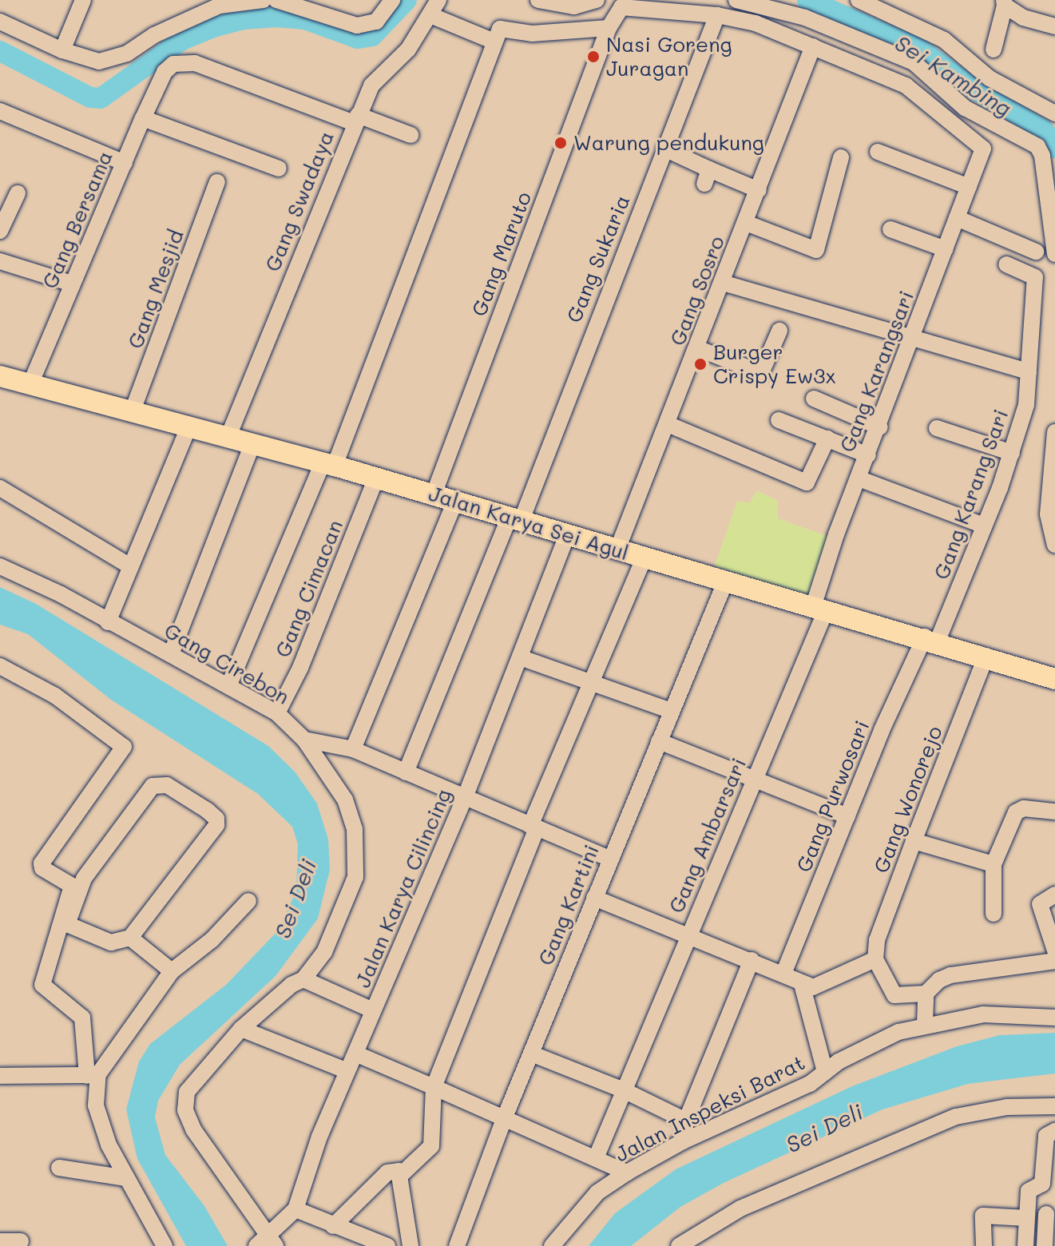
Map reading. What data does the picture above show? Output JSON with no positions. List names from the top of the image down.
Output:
{
  "streets": {
    "main road": ["Jalan Karya Sei Agul"],
    "street": [
      "Gang Swadaya",
      "Gang Bersama",
      "Gang Maruto",
      "Gang Sukaria",
      "Gang Mesjid",
      "Gang Sosro",
      "Gang Karangsari",
      "Gang Karang Sari",
      "Gang Cimacan",
      "Gang Cirebon",
      "Gang Purwosari",
      "Gang Wonorejo",
      "Gang Ambarsari",
      "Jalan Karya Cilincing",
      "Gang Kartini",
      "Jalan Inspeksi Barat"
    ]
  },
  "crossings": [
    ["Gang Swadaya", "Gang Bersama"],
    ["Gang Swadaya", "Jalan Karya Sei Agul"],
    ["Gang Bersama", "Jalan Karya Sei Agul"],
    ["Gang Maruto", "Jalan Karya Sei Agul"],
    ["Gang Sukaria", "Jalan Karya Sei Agul"],
    ["Gang Mesjid", "Jalan Karya Sei Agul"],
    ["Gang Sosro", "Gang Karangsari"],
    ["Gang Sosro", "Jalan Karya Sei Agul"],
    ["Gang Karangsari", "Jalan Karya Sei Agul"],
    ["Gang Karangsari", "Gang Ambarsari"],
    ["Gang Karang Sari", "Jalan Karya Sei Agul"],
    ["Gang Karang Sari", "Gang Purwosari"],
    ["Jalan Karya Sei Agul", "Gang Cimacan"],
    ["Jalan Karya Sei Agul", "Gang Purwosari"],
    ["Jalan Karya Sei Agul", "Gang Wonorejo"],
    ["Jalan Karya Sei Agul", "Gang Ambarsari"],
    ["Jalan Karya Sei Agul", "Jalan Karya Cilincing"],
    ["Jalan Karya Sei Agul", "Gang Kartini"],
    ["Gang Cimacan", "Gang Cirebon"],
    ["Gang Cirebon", "Jalan Karya Cilincing"]
  ],
  "water": ["Sei Kambing", "Sei Deli"],
  "places": ["Nasi Goreng Juragan", "Warung pendukung", "Burger Crispy Ew3x"]
}
